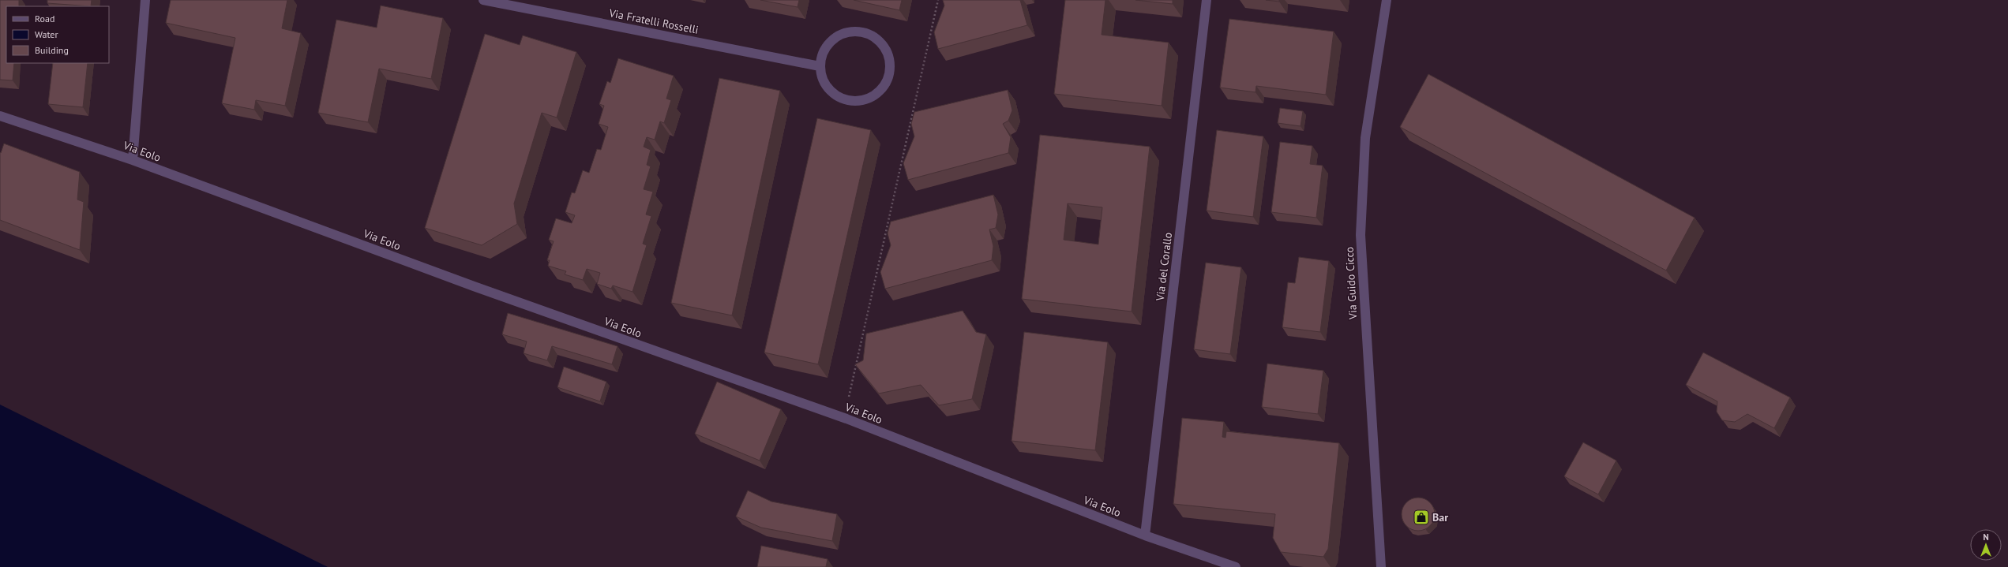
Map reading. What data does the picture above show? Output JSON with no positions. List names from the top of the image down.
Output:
{
  "streets": {
    "street": [
      "Via Fratelli Rosselli",
      "Via Eolo",
      "Via del Corallo",
      "Via Guido Cicco"
    ]
  },
  "crossings": [
    ["Via Eolo", "Via del Corallo"]
  ],
  "places": {
    "shop": ["Bar"]
  },
  "legend": ["Road", "Water", "Building"],
  "north": "top"
}
